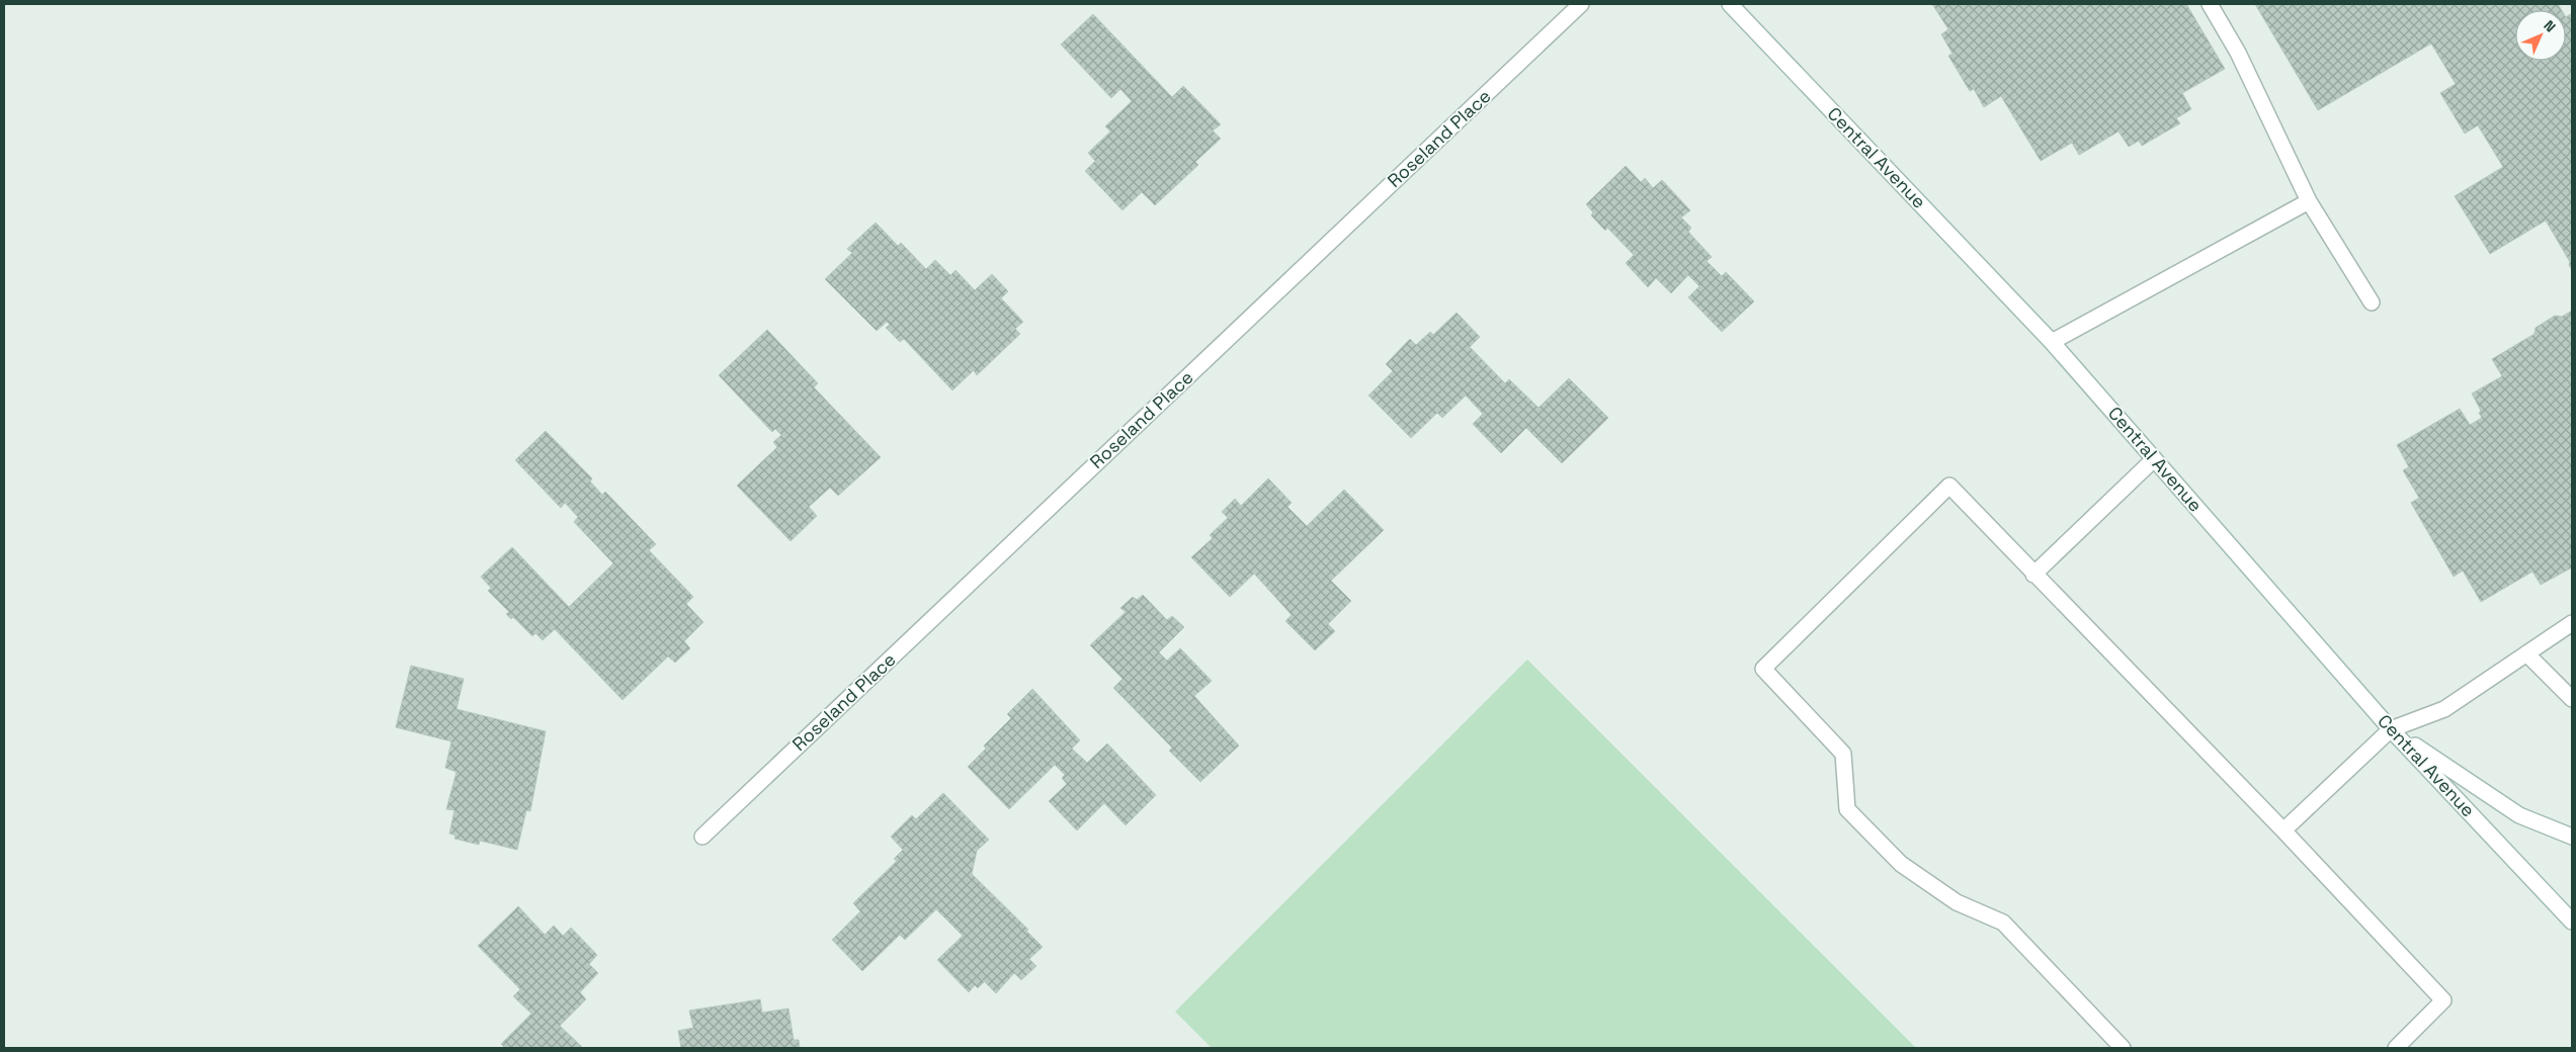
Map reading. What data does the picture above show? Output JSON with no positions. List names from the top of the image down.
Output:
{
  "streets": {
    "main road": ["Roseland Place", "Central Avenue"]
  },
  "north": "top right"
}
